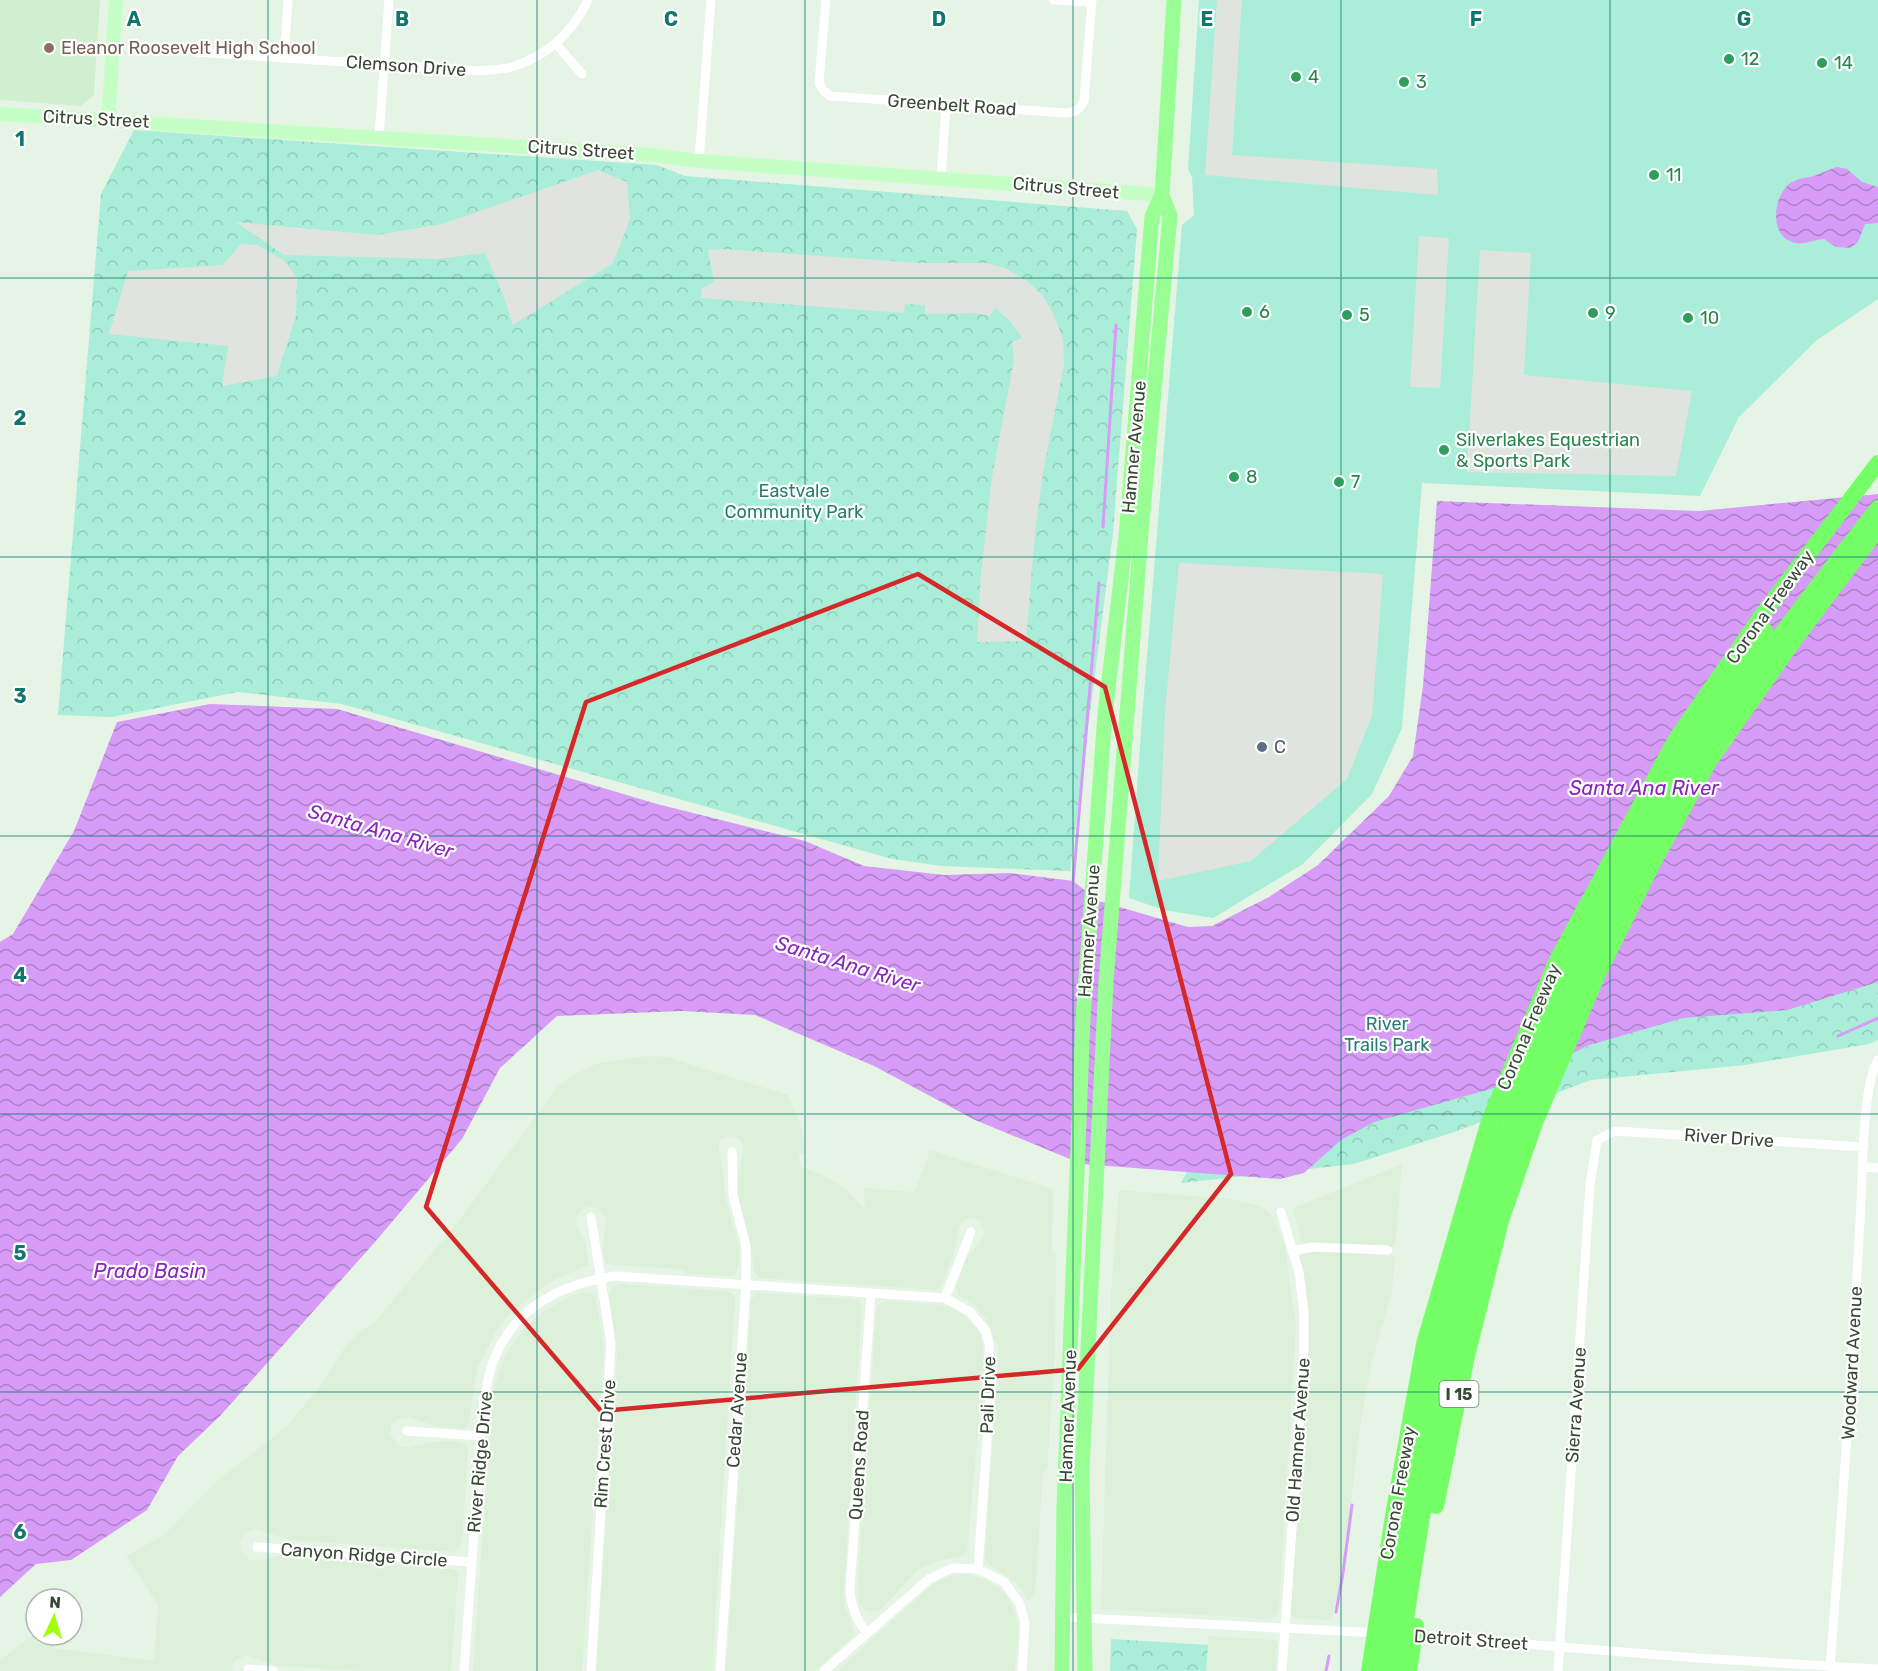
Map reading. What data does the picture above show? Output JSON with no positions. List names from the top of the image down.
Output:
{
  "streets": {
    "highway": ["Corona Freeway", "I 15"],
    "main road": ["Hamner Avenue"],
    "street": [
      "Clemson Drive",
      "Greenbelt Road",
      "Citrus Street",
      "River Drive",
      "Woodward Avenue",
      "Pali Drive",
      "Sierra Avenue",
      "Cedar Avenue",
      "Old Hamner Avenue",
      "Rim Crest Drive",
      "River Ridge Drive",
      "Queens Road",
      "Canyon Ridge Circle",
      "Detroit Street"
    ]
  },
  "crossings": [
    ["Citrus Street", "Hamner Avenue"],
    ["Hamner Avenue", "Detroit Street"],
    ["River Drive", "Woodward Avenue"],
    ["River Drive", "Sierra Avenue"],
    ["Woodward Avenue", "Detroit Street"],
    ["Pali Drive", "Cedar Avenue"],
    ["Pali Drive", "River Ridge Drive"],
    ["Pali Drive", "Queens Road"],
    ["Sierra Avenue", "Detroit Street"],
    ["Cedar Avenue", "River Ridge Drive"],
    ["Old Hamner Avenue", "Detroit Street"],
    ["Rim Crest Drive", "River Ridge Drive"],
    ["River Ridge Drive", "Canyon Ridge Circle"]
  ],
  "water": ["Santa Ana River", "Prado Basin"],
  "parks": ["Eastvale Community Park", "River Trails Park"],
  "places": [
    "Eleanor Roosevelt High School",
    "12",
    "14",
    "4",
    "3",
    "11",
    "6",
    "9",
    "5",
    "10",
    "Silverlakes Equestrian & Sports Park",
    "8",
    "7",
    "C"
  ],
  "north": "top",
  "grid": {
    "columns": [
      "A",
      "B",
      "C",
      "D",
      "E",
      "F",
      "G"
    ],
    "rows": [
      "1",
      "2",
      "3",
      "4",
      "5",
      "6"
    ]
  }
}
